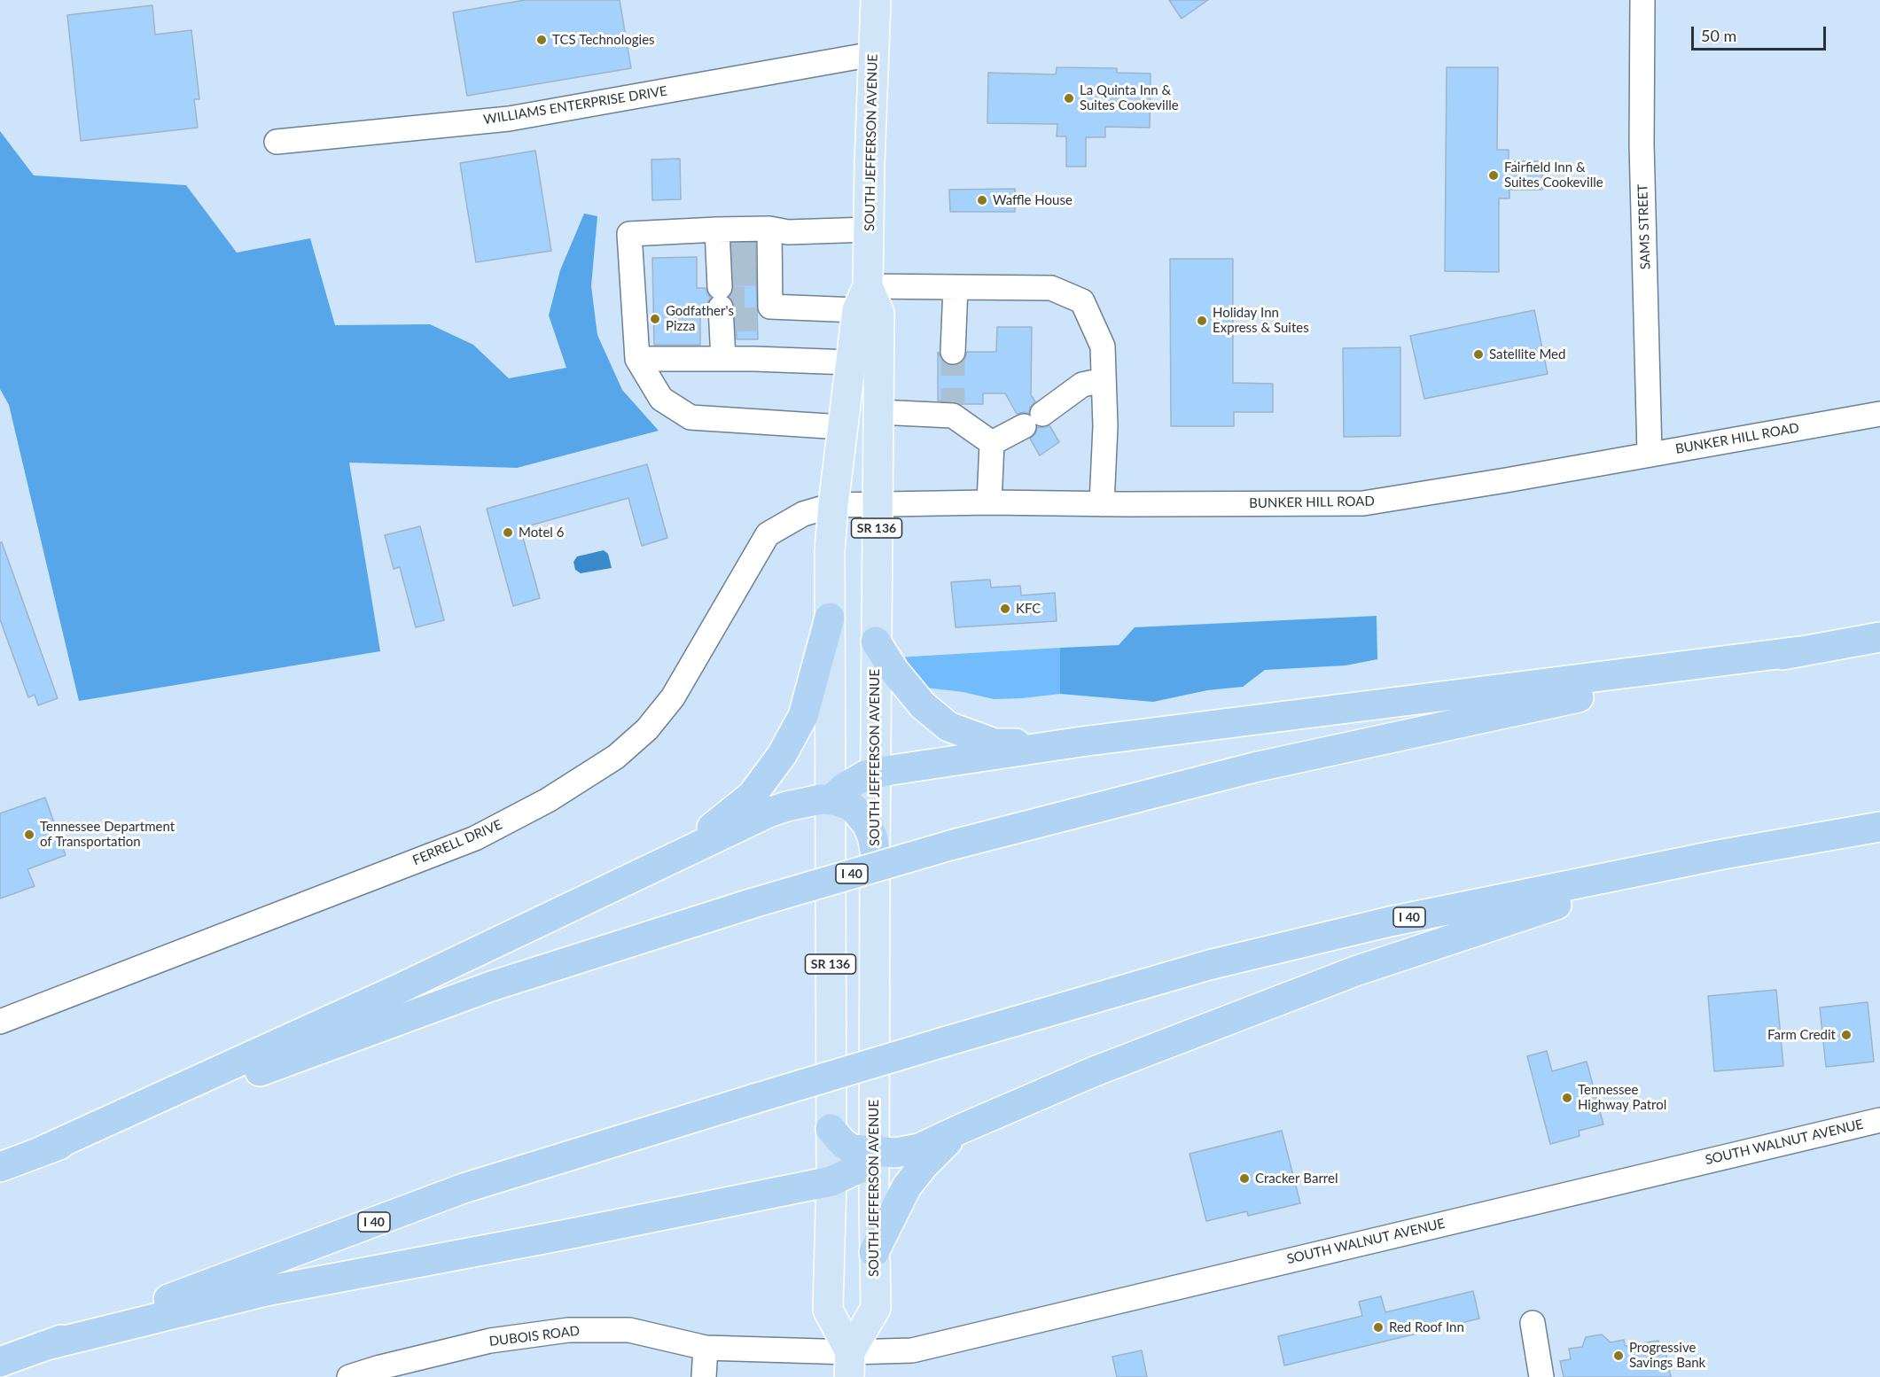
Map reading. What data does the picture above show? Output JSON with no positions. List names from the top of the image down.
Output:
{
  "streets": {
    "highway": ["I 40"],
    "main road": ["SOUTH JEFFERSON AVENUE", "SR 136"],
    "street": [
      "WILLIAMS ENTERPRISE DRIVE",
      "SAMS STREET",
      "BUNKER HILL ROAD",
      "FERRELL DRIVE",
      "SOUTH WALNUT AVENUE",
      "DUBOIS ROAD"
    ]
  },
  "crossings": [
    ["WILLIAMS ENTERPRISE DRIVE", "SOUTH JEFFERSON AVENUE"],
    ["SOUTH JEFFERSON AVENUE", "BUNKER HILL ROAD"],
    ["SOUTH JEFFERSON AVENUE", "FERRELL DRIVE"],
    ["SOUTH JEFFERSON AVENUE", "SOUTH WALNUT AVENUE"],
    ["SOUTH JEFFERSON AVENUE", "DUBOIS ROAD"],
    ["SAMS STREET", "BUNKER HILL ROAD"],
    ["BUNKER HILL ROAD", "FERRELL DRIVE"],
    ["SOUTH WALNUT AVENUE", "DUBOIS ROAD"]
  ],
  "places": [
    "TCS Technologies",
    "La Quinta Inn & Suites Cookeville",
    "Fairfield Inn & Suites Cookeville",
    "Waffle House",
    "Godfather's Pizza",
    "Holiday Inn Express & Suites",
    "Satellite Med",
    "Motel 6",
    "KFC",
    "Tennessee Department of Transportation",
    "Farm Credit",
    "Tennessee Highway Patrol",
    "Cracker Barrel",
    "Red Roof Inn",
    "Progressive Savings Bank"
  ],
  "scale_bar": "50 m"
}
